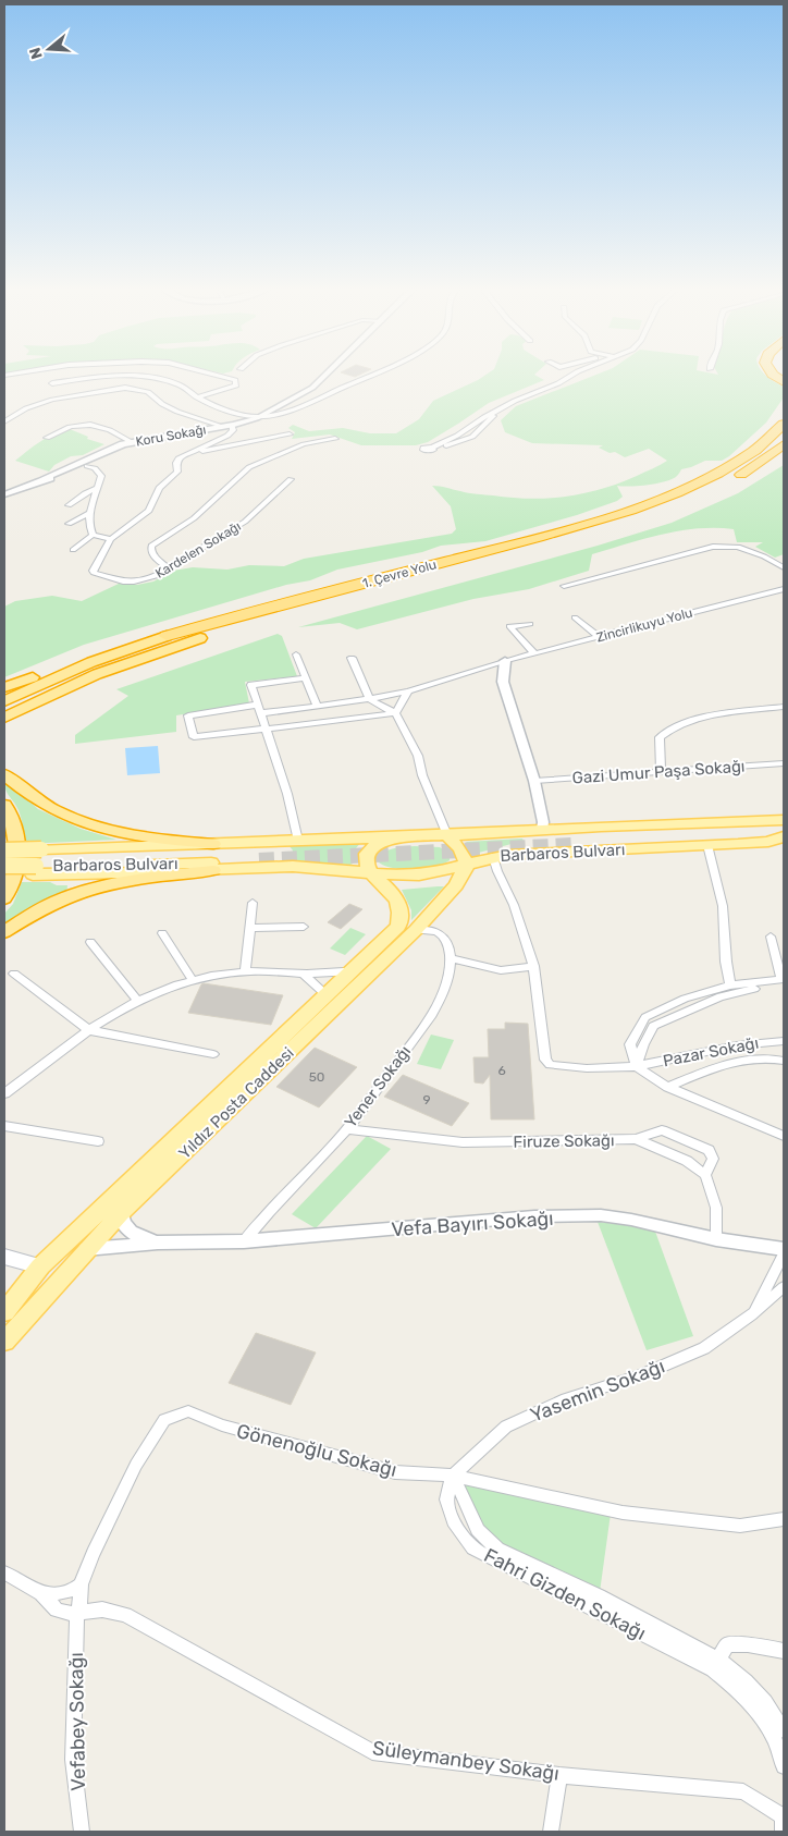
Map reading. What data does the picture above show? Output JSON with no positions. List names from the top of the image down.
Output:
{
  "streets": {
    "highway": ["1. Çevre Yolu"],
    "main road": ["Barbaros Bulvarı", "Yıldız Posta Caddesi"],
    "street": [
      "Koru Sokağı",
      "Kardelen Sokağı",
      "Zincirlikuyu Yolu",
      "Gazi Umur Paşa Sokağı",
      "Pazar Sokağı",
      "Yener Sokağı",
      "Firuze Sokağı",
      "Vefa Bayırı Sokağı",
      "Yasemin Sokağı",
      "Gönenoğlu Sokağı",
      "Fahri Gizden Sokağı",
      "Vefabey Sokağı",
      "Süleymanbey Sokağı"
    ]
  },
  "crossings": [
    ["Barbaros Bulvarı", "Yıldız Posta Caddesi"],
    ["Yener Sokağı", "Firuze Sokağı"],
    ["Yener Sokağı", "Vefa Bayırı Sokağı"],
    ["Yıldız Posta Caddesi", "Vefa Bayırı Sokağı"],
    ["Yasemin Sokağı", "Gönenoğlu Sokağı"],
    ["Yasemin Sokağı", "Fahri Gizden Sokağı"],
    ["Gönenoğlu Sokağı", "Fahri Gizden Sokağı"],
    ["Vefabey Sokağı", "Süleymanbey Sokağı"]
  ],
  "house_numbers": ["6", "50", "9"],
  "north": "left"
}
